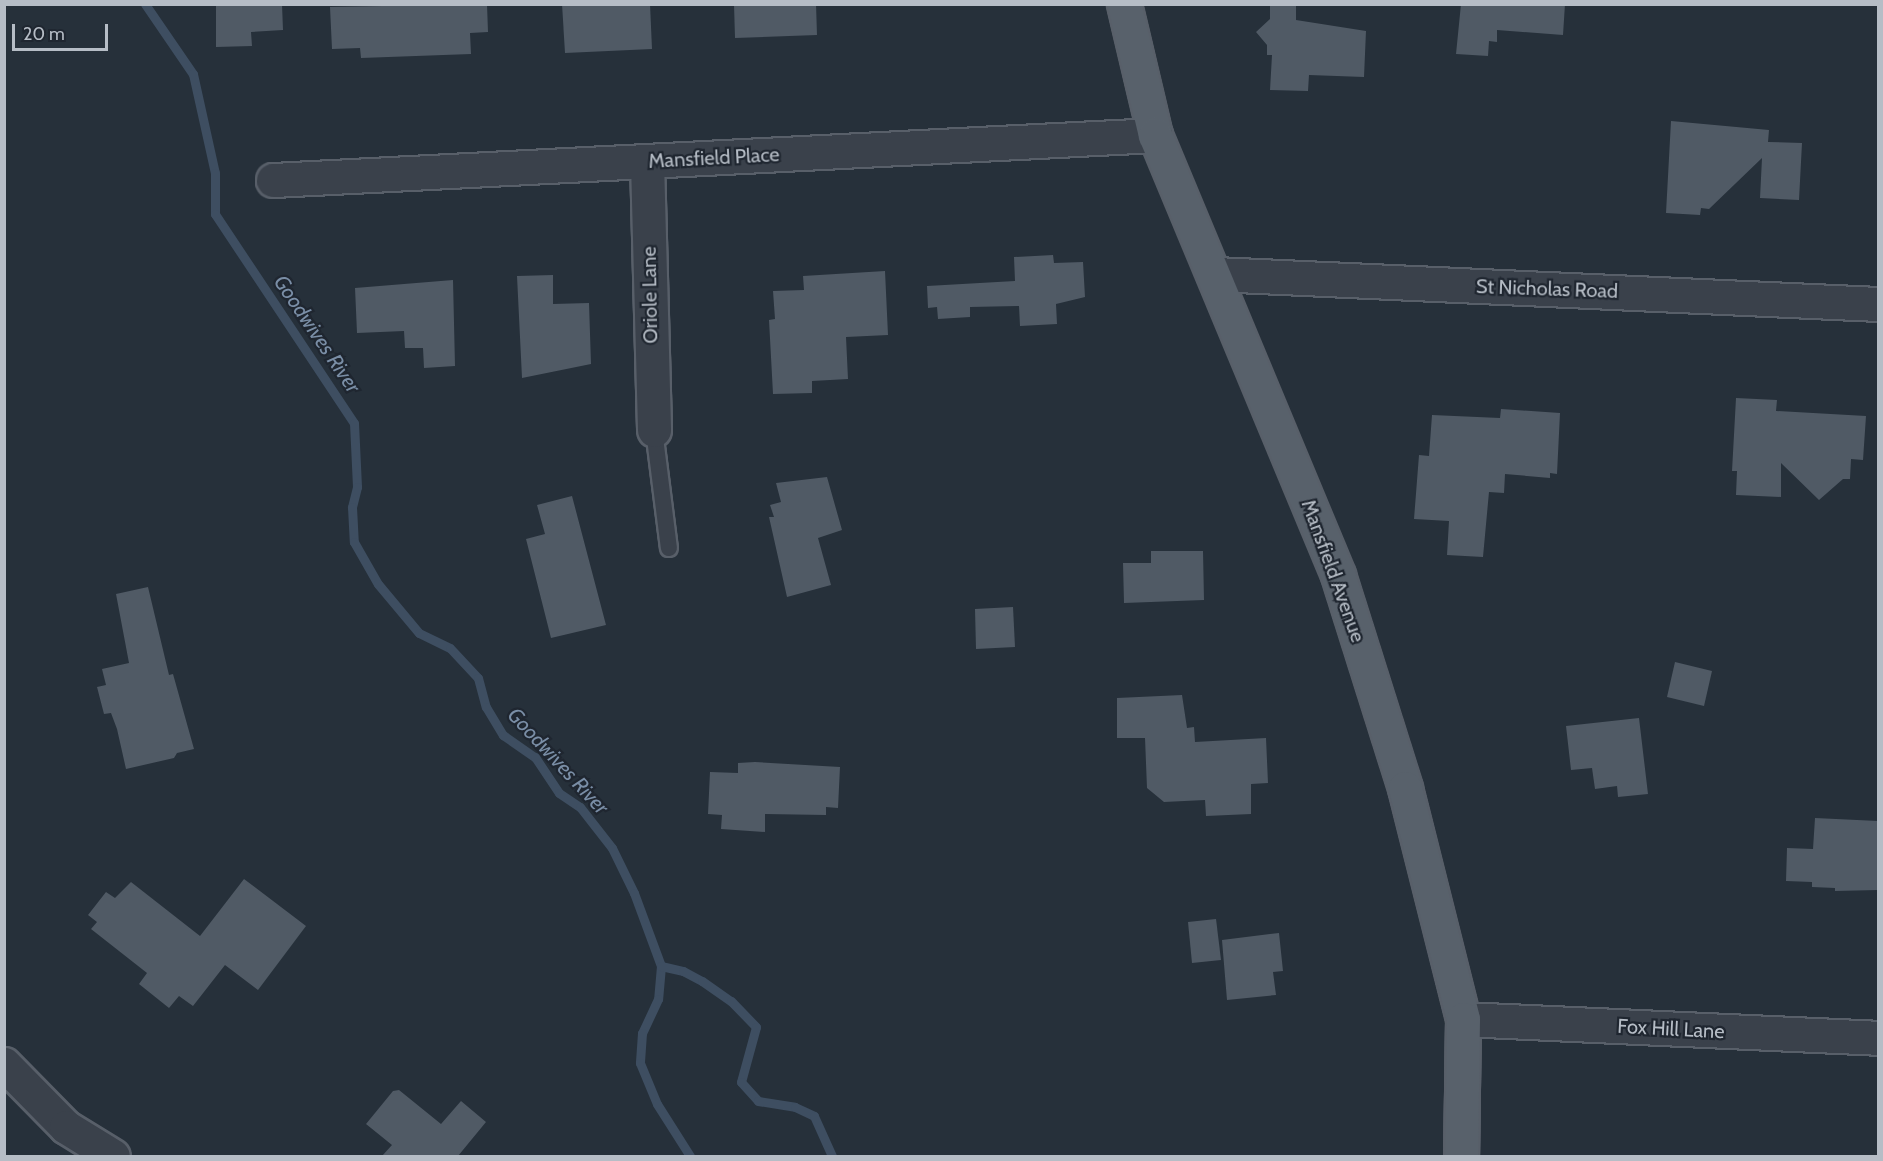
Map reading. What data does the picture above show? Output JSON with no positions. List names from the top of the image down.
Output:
{
  "streets": {
    "main road": ["Mansfield Avenue"],
    "street": [
      "Mansfield Place",
      "St Nicholas Road",
      "Oriole Lane",
      "Fox Hill Lane"
    ]
  },
  "crossings": [
    ["Mansfield Place", "Oriole Lane"],
    ["Mansfield Place", "Mansfield Avenue"],
    ["St Nicholas Road", "Mansfield Avenue"],
    ["Mansfield Avenue", "Fox Hill Lane"]
  ],
  "water": ["Goodwives River"],
  "scale_bar": "20 m"
}
